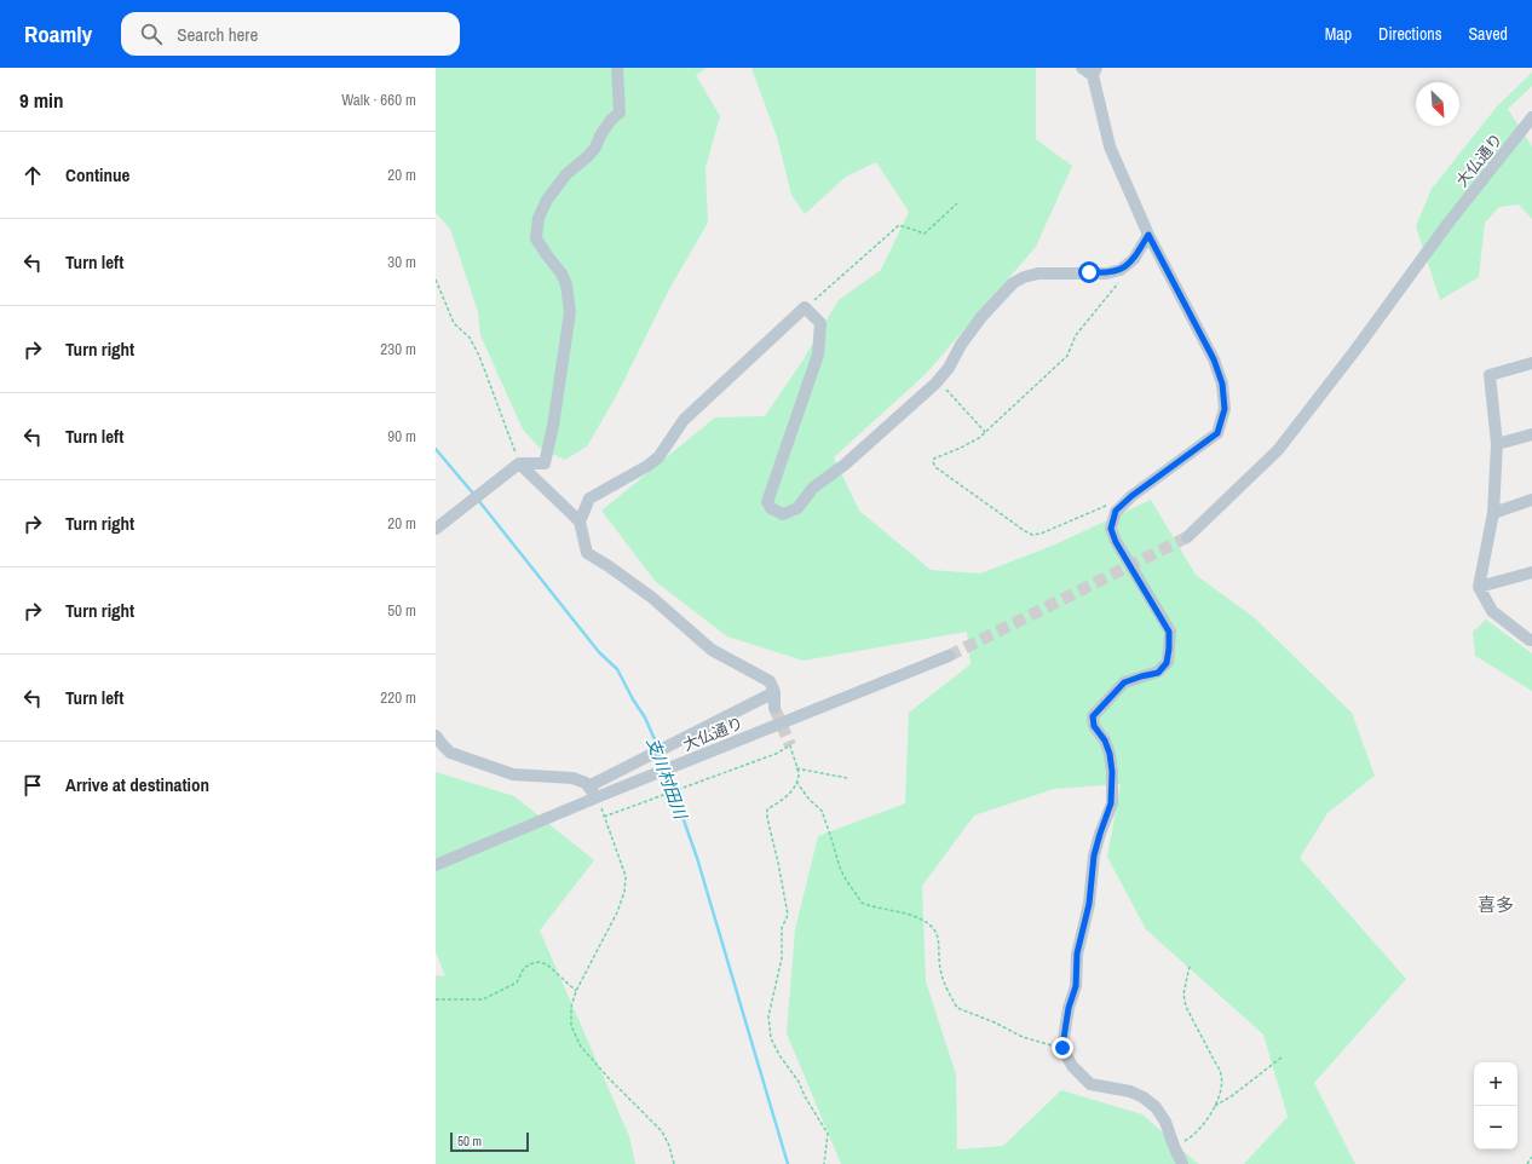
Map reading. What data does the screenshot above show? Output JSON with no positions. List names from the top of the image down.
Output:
{
  "streets": {
    "street": ["大仏通り"]
  },
  "districts": ["喜多"],
  "water": ["支川村田川"],
  "scale_bar": "50 m",
  "north": "bottom right",
  "page": {
    "header": "Roamly",
    "search": "Search here",
    "nav": ["Map", "Directions", "Saved"],
    "heading": ["9 min", "Walk · 660 m"],
    "list": [
      ["Continue", "20 m"],
      ["Turn left", "30 m"],
      ["Turn right", "230 m"],
      ["Turn left", "90 m"],
      ["Turn right", "20 m"],
      ["Turn right", "50 m"],
      ["Turn left", "220 m"],
      "Arrive at destination"
    ],
    "map_buttons": ["+", "−"],
    "scale": "50 m"
  }
}
